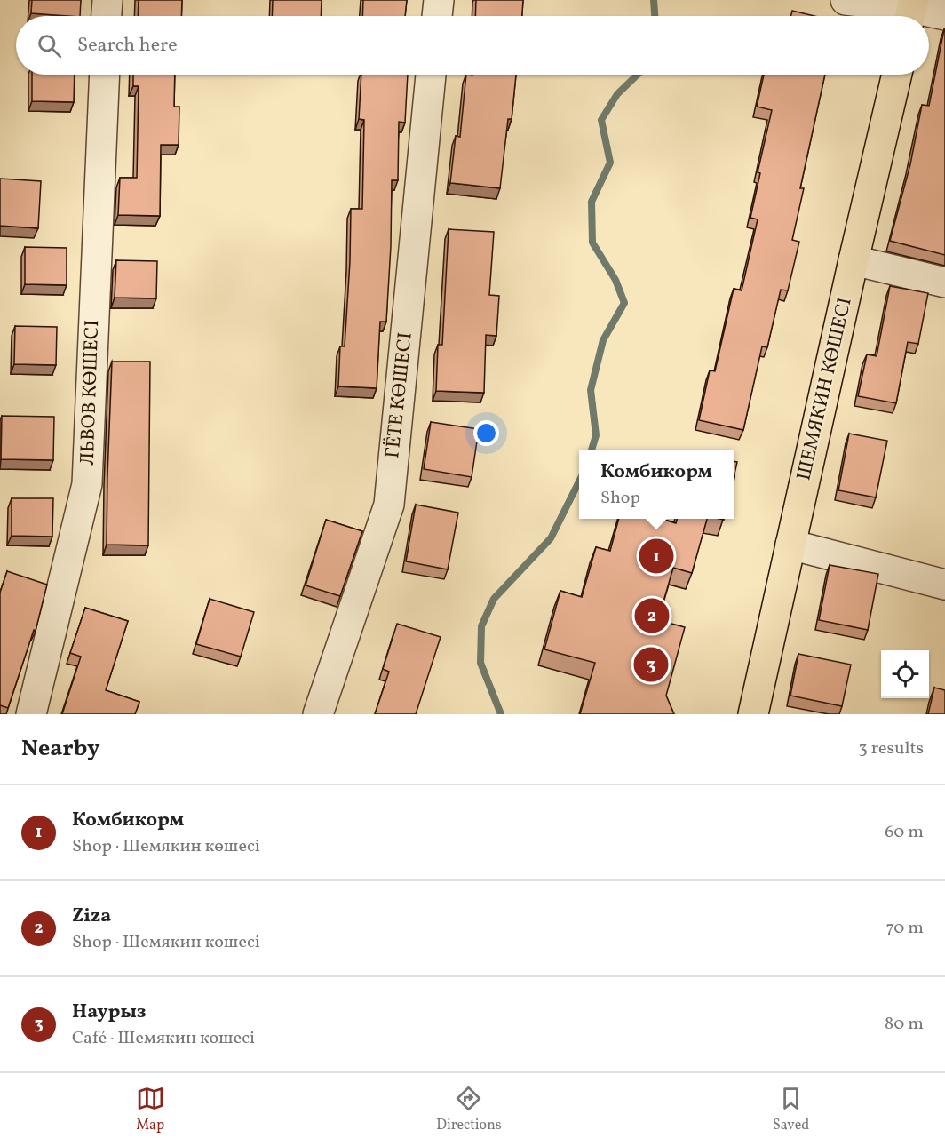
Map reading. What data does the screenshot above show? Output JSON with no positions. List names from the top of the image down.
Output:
{
  "streets": {
    "main road": ["ШЕМЯКИН КӨШЕСІ"],
    "street": ["ЛЬВОВ КӨШЕСІ", "ГЁТЕ КӨШЕСІ"]
  },
  "page": {
    "search": "Search here",
    "popup": ["Комбикорм", "Shop"],
    "pins": ["1", "2", "3"],
    "heading": ["Nearby", "3 results"],
    "list": [
      {
        "mark": "1",
        "name": "Комбикорм",
        "note": "Shop · Шемякин көшесі",
        "value": "60 m"
      },
      {
        "mark": "2",
        "name": "Ziza",
        "note": "Shop · Шемякин көшесі",
        "value": "70 m"
      },
      {
        "mark": "3",
        "name": "Наурыз",
        "note": "Café · Шемякин көшесі",
        "value": "80 m"
      }
    ],
    "nav": ["Map", "Directions", "Saved"]
  }
}
